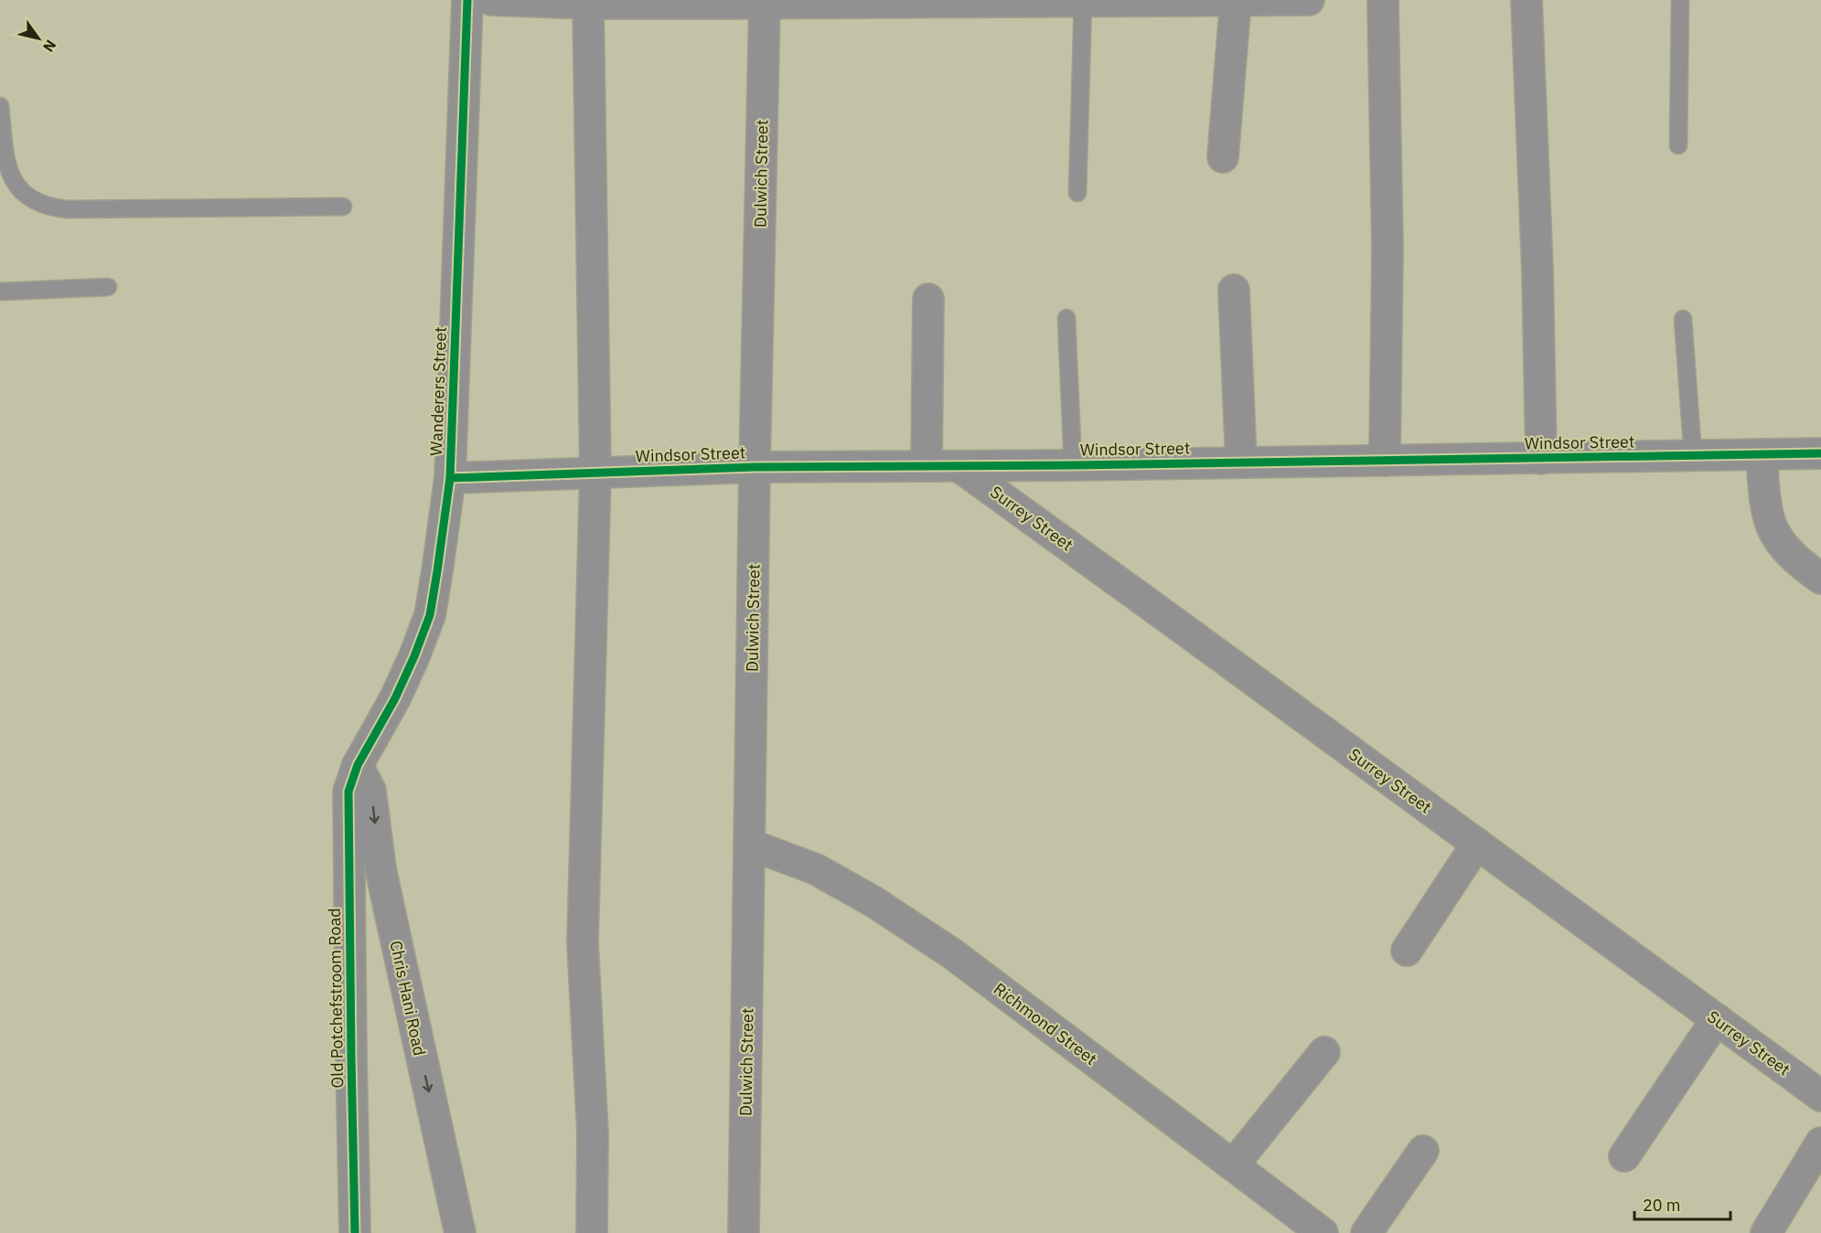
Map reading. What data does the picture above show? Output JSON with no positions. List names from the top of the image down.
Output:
{
  "streets": {
    "street": [
      "Dulwich Street",
      "Wanderers Street",
      "Windsor Street",
      "Surrey Street",
      "Old Potchefstroom Road",
      "Chris Hani Road",
      "Richmond Street"
    ]
  },
  "crossings": [
    ["Dulwich Street", "Windsor Street"],
    ["Dulwich Street", "Richmond Street"],
    ["Wanderers Street", "Windsor Street"],
    ["Wanderers Street", "Old Potchefstroom Road"],
    ["Wanderers Street", "Chris Hani Road"],
    ["Windsor Street", "Surrey Street"],
    ["Old Potchefstroom Road", "Chris Hani Road"]
  ],
  "scale_bar": "20 m",
  "north": "bottom right"
}
